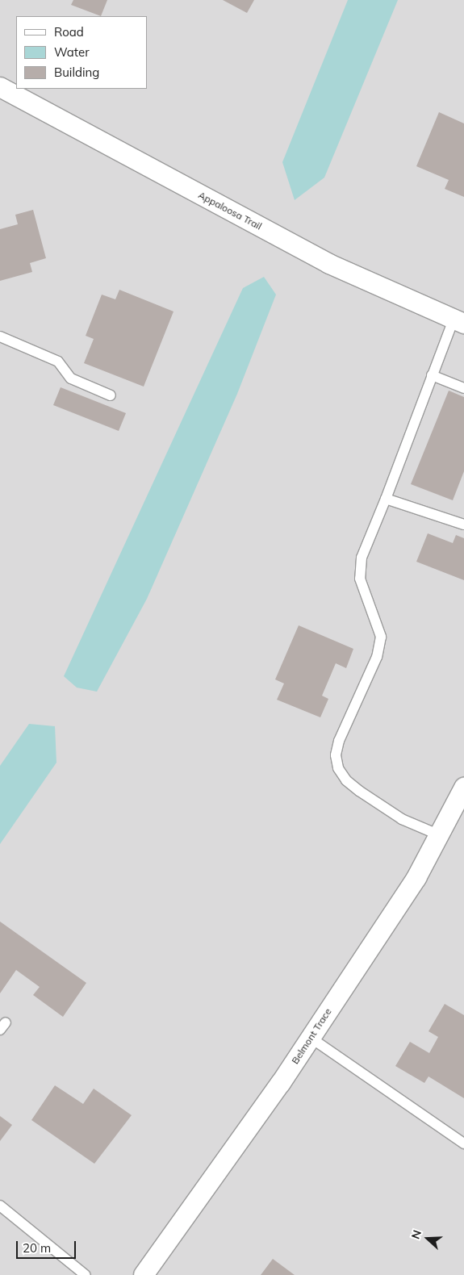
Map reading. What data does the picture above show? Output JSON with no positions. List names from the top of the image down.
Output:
{
  "streets": {
    "street": ["Appaloosa Trail", "Belmont Trace"]
  },
  "legend": ["Road", "Water", "Building"],
  "scale_bar": "20 m",
  "north": "left"
}
